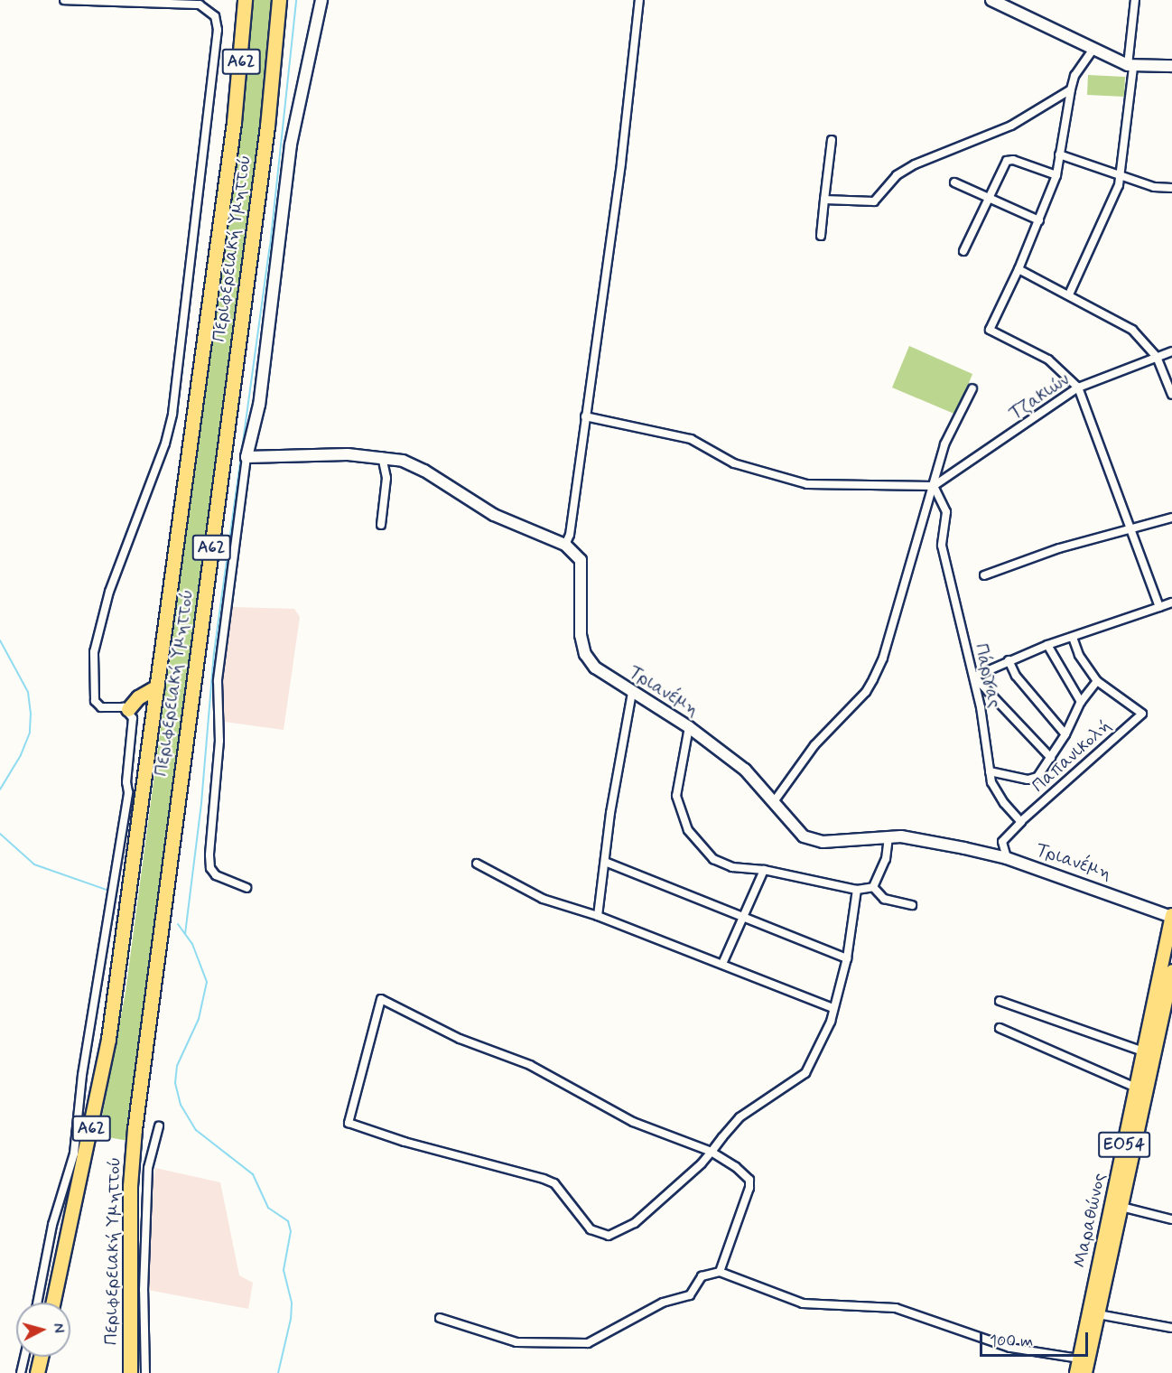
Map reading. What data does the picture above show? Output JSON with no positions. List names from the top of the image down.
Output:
{
  "streets": {
    "highway": ["Α62", "Περιφερειακή Υμηττού"],
    "main road": ["ΕΟ54", "Μαραθώνος"],
    "street": [
      "Τζακιών",
      "Πάργας",
      "Τριανέμη",
      "Παπανικολή"
    ]
  },
  "crossings": [
    ["Τζακιών", "Πάργας"],
    ["Πάργας", "Παπανικολή"],
    ["Τριανέμη", "Μαραθώνος"]
  ],
  "scale_bar": "100 m",
  "north": "right"
}
